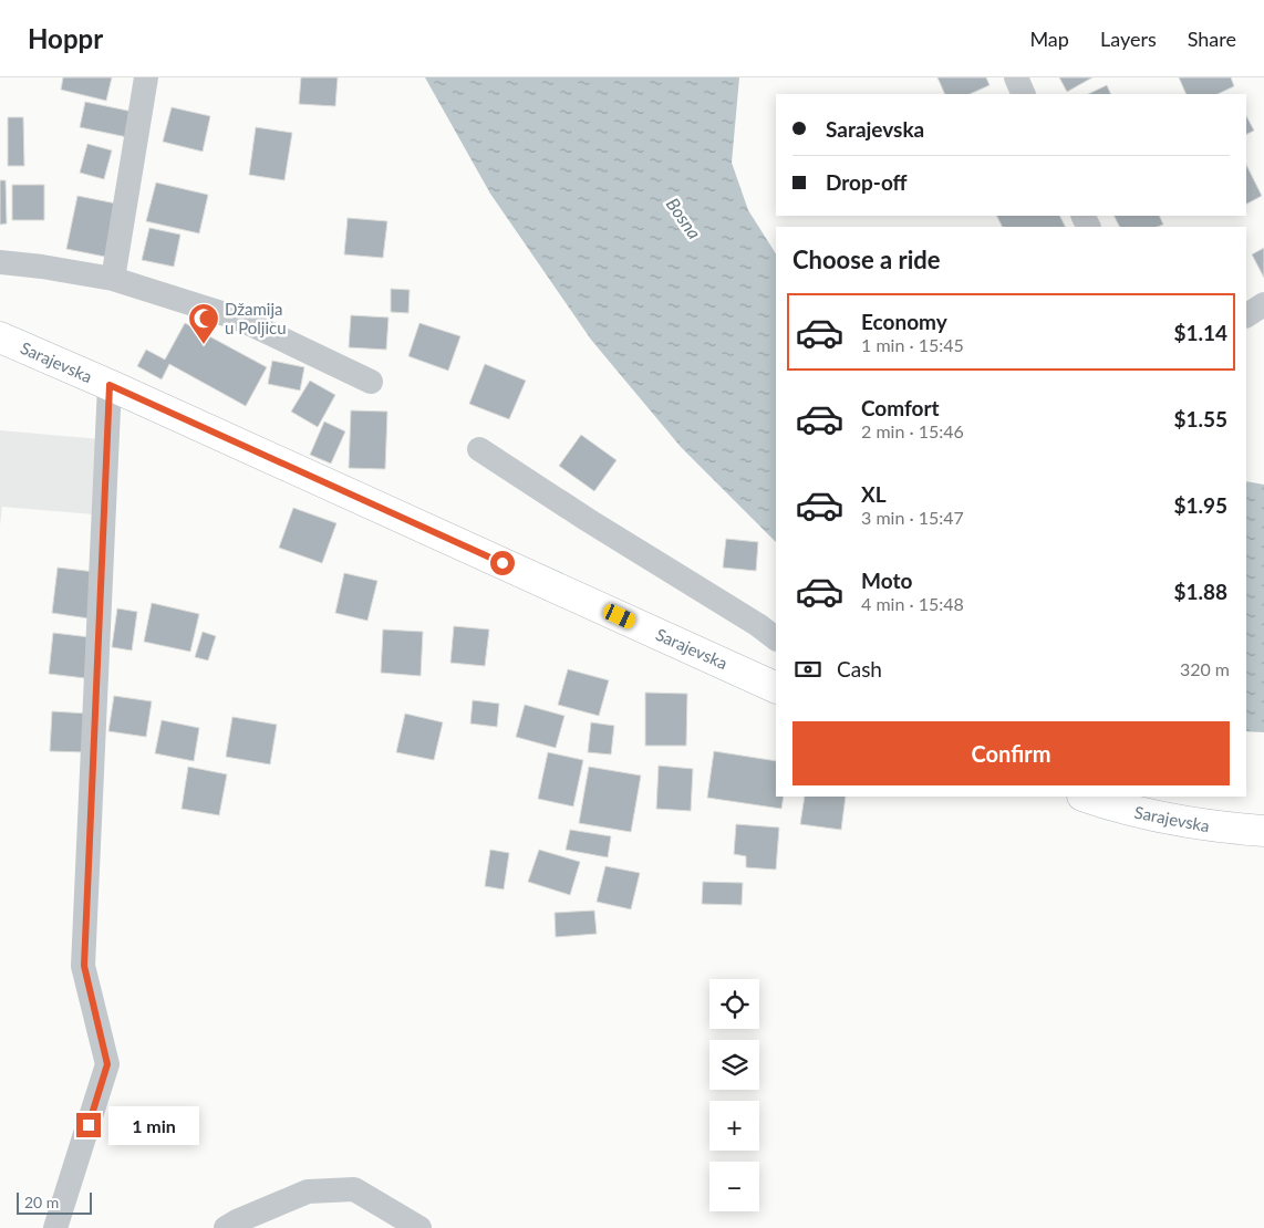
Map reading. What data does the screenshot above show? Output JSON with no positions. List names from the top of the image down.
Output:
{
  "streets": {
    "main road": ["Sarajevska"]
  },
  "water": ["Bosna"],
  "places": {
    "mosque": ["Džamija u Poljicu"]
  },
  "scale_bar": "20 m",
  "page": {
    "header": "Hoppr",
    "nav": ["Map", "Layers", "Share"],
    "banner": ["Sarajevska", "Drop-off"],
    "heading": "Choose a ride",
    "list": [
      {
        "name": "Economy",
        "note": "1 min · 15:45",
        "value": "$1.14"
      },
      {
        "name": "Comfort",
        "note": "2 min · 15:46",
        "value": "$1.55"
      },
      {
        "name": "XL",
        "note": "3 min · 15:47",
        "value": "$1.95"
      },
      {
        "name": "Moto",
        "note": "4 min · 15:48",
        "value": "$1.88"
      }
    ],
    "pay": ["Cash", "320 m"],
    "buttons": "Confirm",
    "map_buttons": ["+", "−"],
    "bubble": "1 min",
    "scale": "20 m"
  }
}
